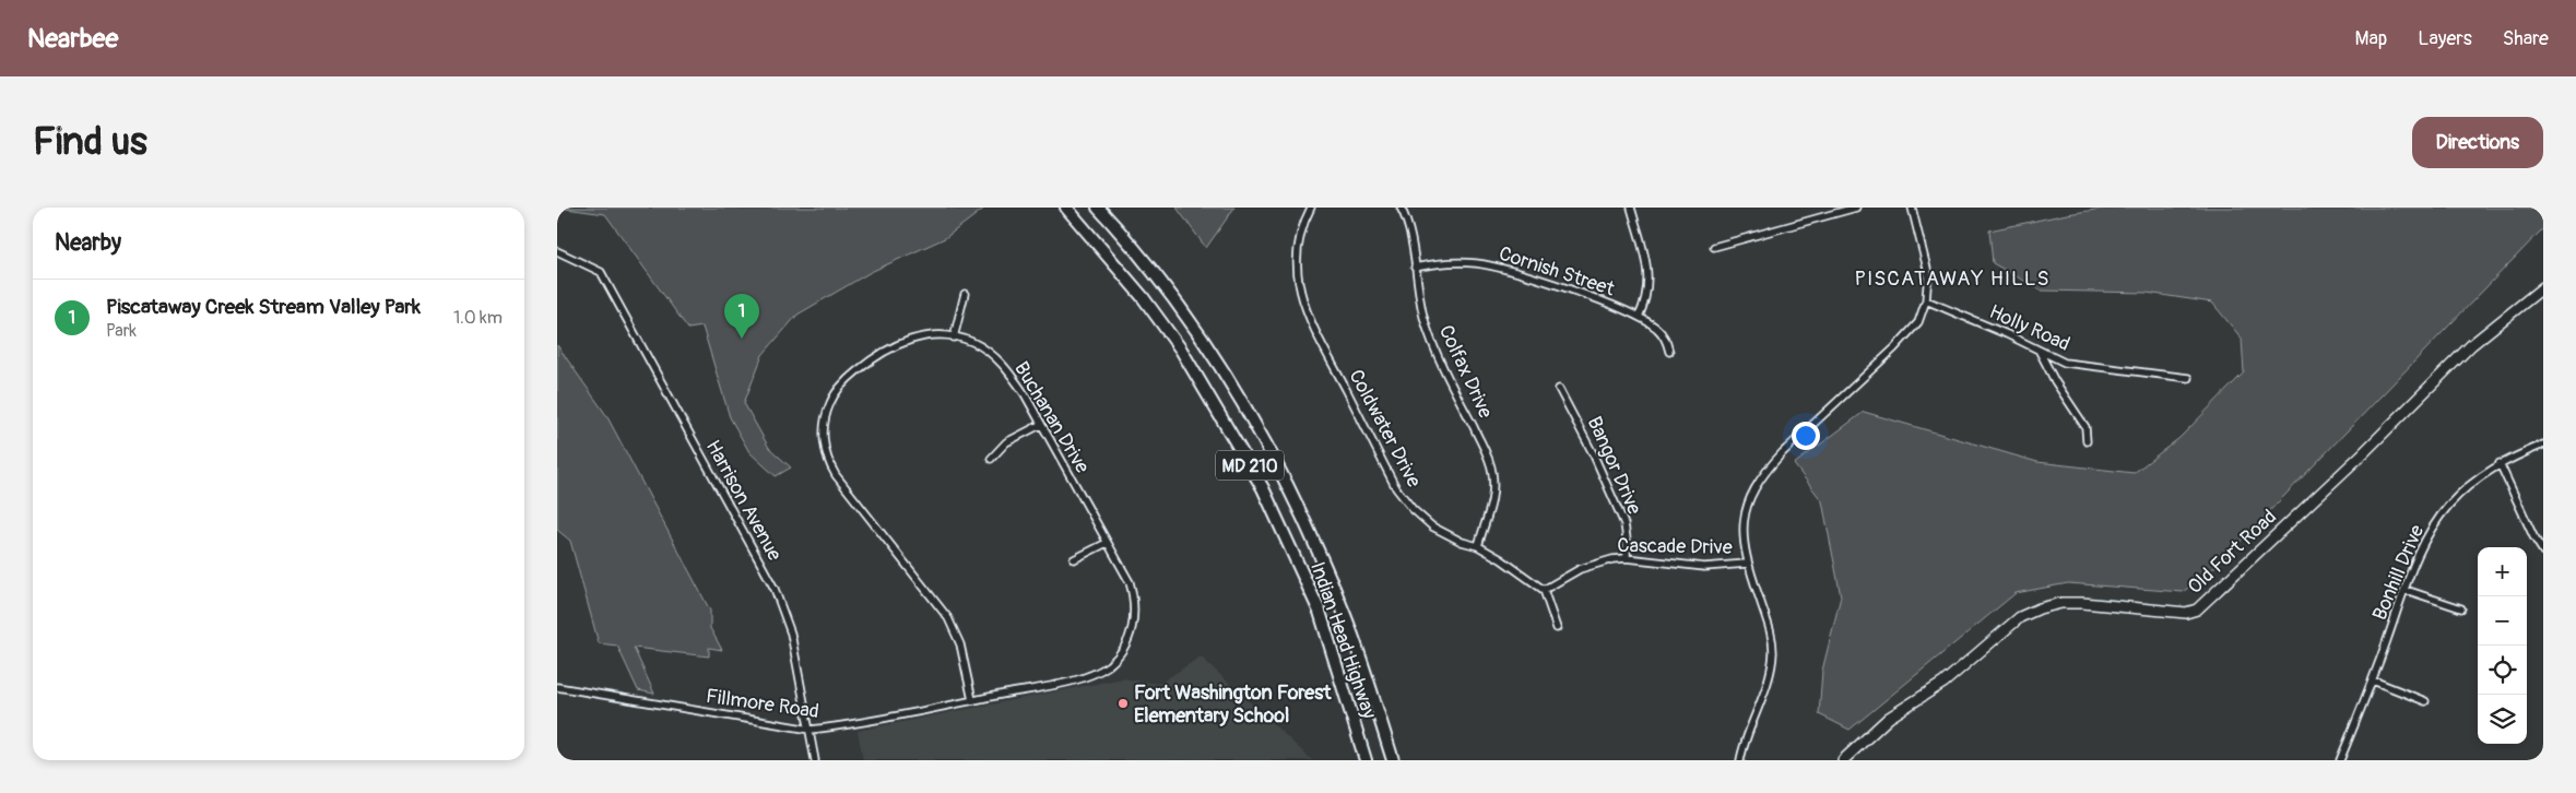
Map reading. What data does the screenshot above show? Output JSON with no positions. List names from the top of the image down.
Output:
{
  "streets": {
    "highway": ["MD 210", "Indian Head Highway"],
    "main road": ["Old Fort Road"],
    "street": [
      "Cornish Street",
      "Holly Road",
      "Colfax Drive",
      "Buchanan Drive",
      "Coldwater Drive",
      "Bangor Drive",
      "Harrison Avenue",
      "Cascade Drive",
      "Bonhill Drive",
      "Fillmore Road"
    ]
  },
  "crossings": [
    ["Cornish Street", "Colfax Drive"],
    ["Colfax Drive", "Coldwater Drive"],
    ["Buchanan Drive", "Fillmore Road"],
    ["Coldwater Drive", "Cascade Drive"],
    ["Bangor Drive", "Cascade Drive"],
    ["Harrison Avenue", "Fillmore Road"]
  ],
  "districts": ["PISCATAWAY HILLS"],
  "places": ["Fort Washington Forest Elementary School"],
  "page": {
    "header": "Nearbee",
    "nav": ["Map", "Layers", "Share"],
    "buttons": "Directions",
    "title": "Find us",
    "heading": "Nearby",
    "list": [
      {
        "mark": "1",
        "name": "Piscataway Creek Stream Valley Park",
        "note": "Park",
        "value": "1.0 km"
      }
    ],
    "pins": "1",
    "map_buttons": ["+", "−"]
  }
}
